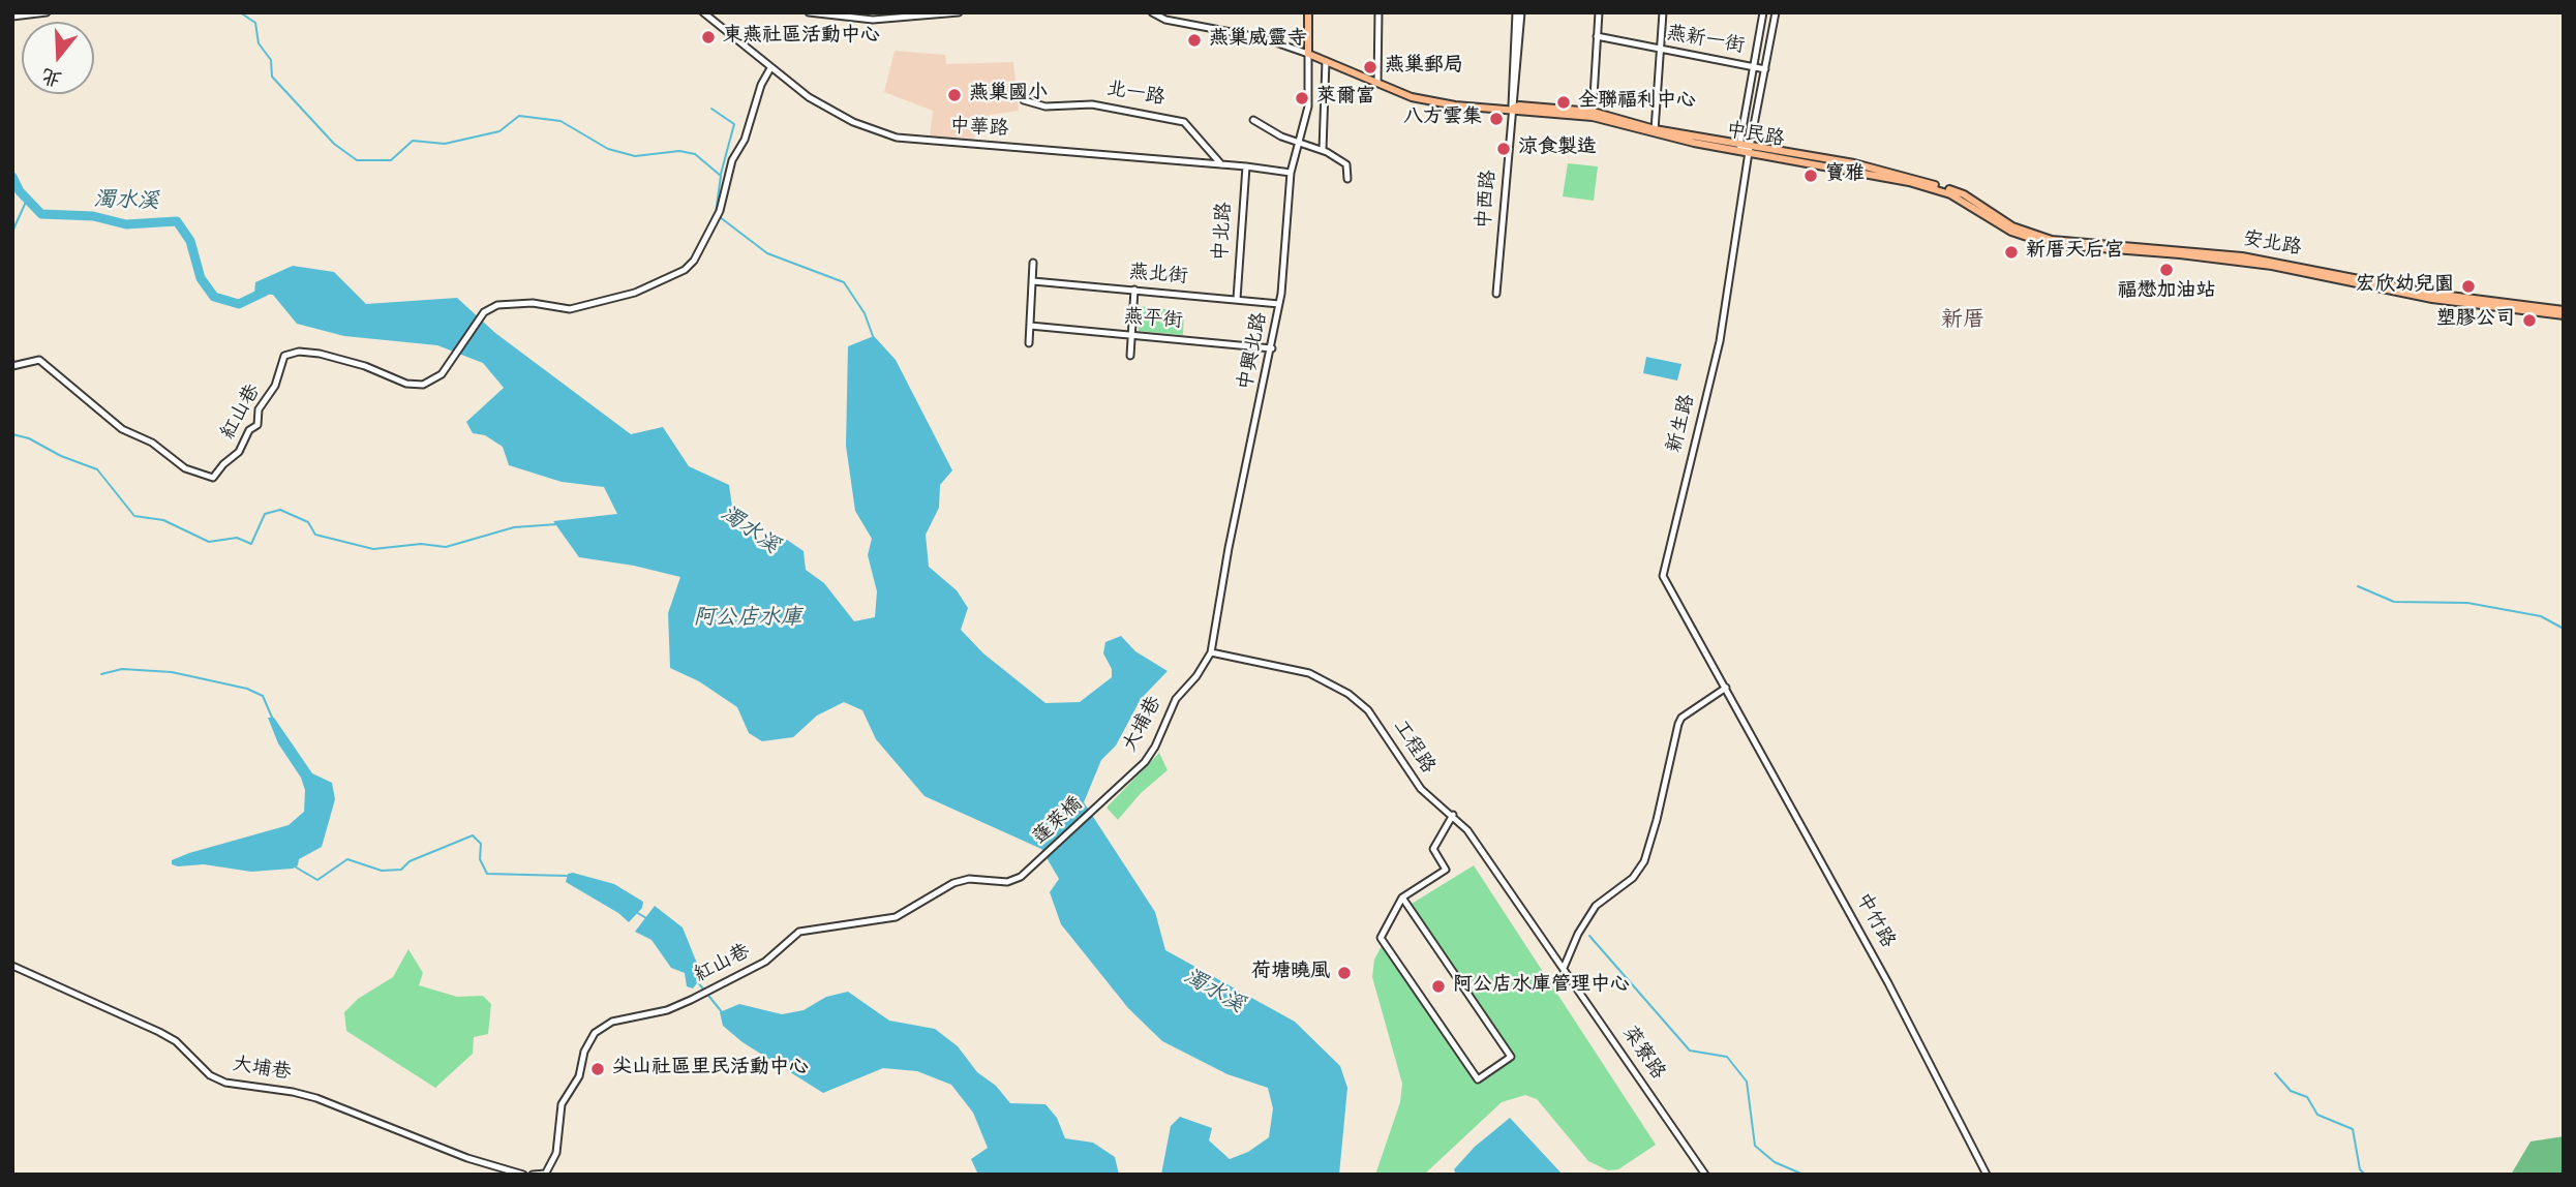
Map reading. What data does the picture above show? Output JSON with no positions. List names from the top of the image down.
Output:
{
  "streets": {
    "main road": ["中民路", "安北路"],
    "street": [
      "燕新一街",
      "北一路",
      "中華路",
      "中西路",
      "中北路",
      "燕北街",
      "燕平街",
      "中興北路",
      "紅山巷",
      "新生路",
      "大埔巷",
      "工程路",
      "蓬萊橋",
      "中竹路",
      "菜寮路"
    ]
  },
  "crossings": [
    ["燕新一街", "新生路"],
    ["北一路", "中華路"],
    ["中華路", "中北路"],
    ["中華路", "中興北路"],
    ["中華路", "紅山巷"],
    ["中民路", "中西路"],
    ["中民路", "安北路"],
    ["中民路", "中興北路"],
    ["中民路", "新生路"],
    ["中北路", "燕北街"],
    ["燕北街", "中興北路"],
    ["燕平街", "中興北路"],
    ["中興北路", "大埔巷"],
    ["中興北路", "工程路"],
    ["紅山巷", "蓬萊橋"],
    ["新生路", "中竹路"],
    ["大埔巷", "工程路"],
    ["大埔巷", "蓬萊橋"],
    ["工程路", "菜寮路"]
  ],
  "districts": ["新厝"],
  "water": ["濁水溪", "阿公店水庫"],
  "places": [
    "東燕社區活動中心",
    "燕巢威靈寺",
    "燕巢郵局",
    "燕巢國小",
    "萊爾富",
    "全聯福利中心",
    "八方雲集",
    "涼食製造",
    "寶雅",
    "新厝天后宮",
    "福懋加油站",
    "宏欣幼兒園",
    "塑膠公司",
    "荷塘曉風",
    "阿公店水庫管理中心",
    "尖山社區里民活動中心"
  ],
  "north": "bottom"
}
